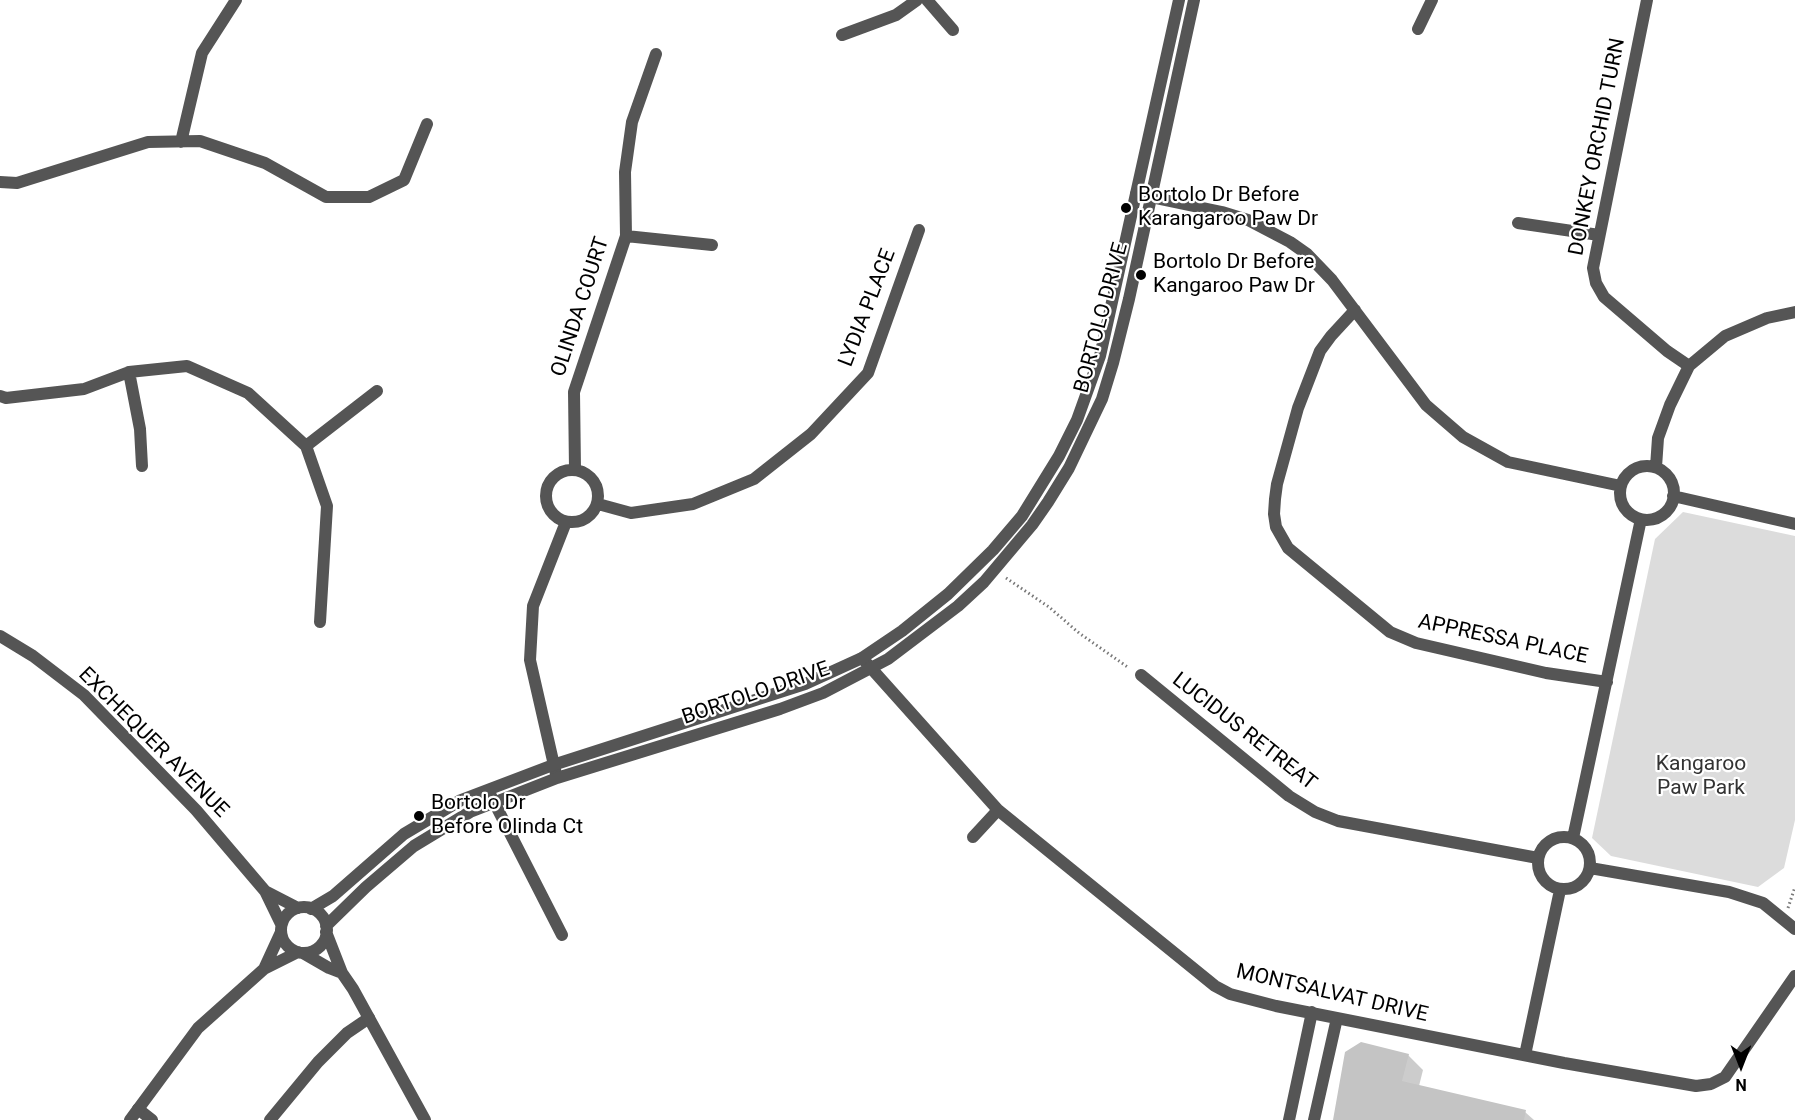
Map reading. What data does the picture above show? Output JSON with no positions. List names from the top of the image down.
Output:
{
  "streets": {
    "street": [
      "DONKEY ORCHID TURN",
      "OLINDA COURT",
      "LYDIA PLACE",
      "BORTOLO DRIVE",
      "APPRESSA PLACE",
      "LUCIDUS RETREAT",
      "EXCHEQUER AVENUE",
      "MONTSALVAT DRIVE"
    ]
  },
  "crossings": [
    ["OLINDA COURT", "LYDIA PLACE"],
    ["BORTOLO DRIVE", "EXCHEQUER AVENUE"],
    ["BORTOLO DRIVE", "MONTSALVAT DRIVE"]
  ],
  "parks": ["Kangaroo Paw Park"],
  "places": ["Bortolo Dr Before Karangaroo Paw Dr", "Bortolo Dr Before Kangaroo Paw Dr", "Bortolo Dr Before Olinda Ct"],
  "north": "bottom"
}
